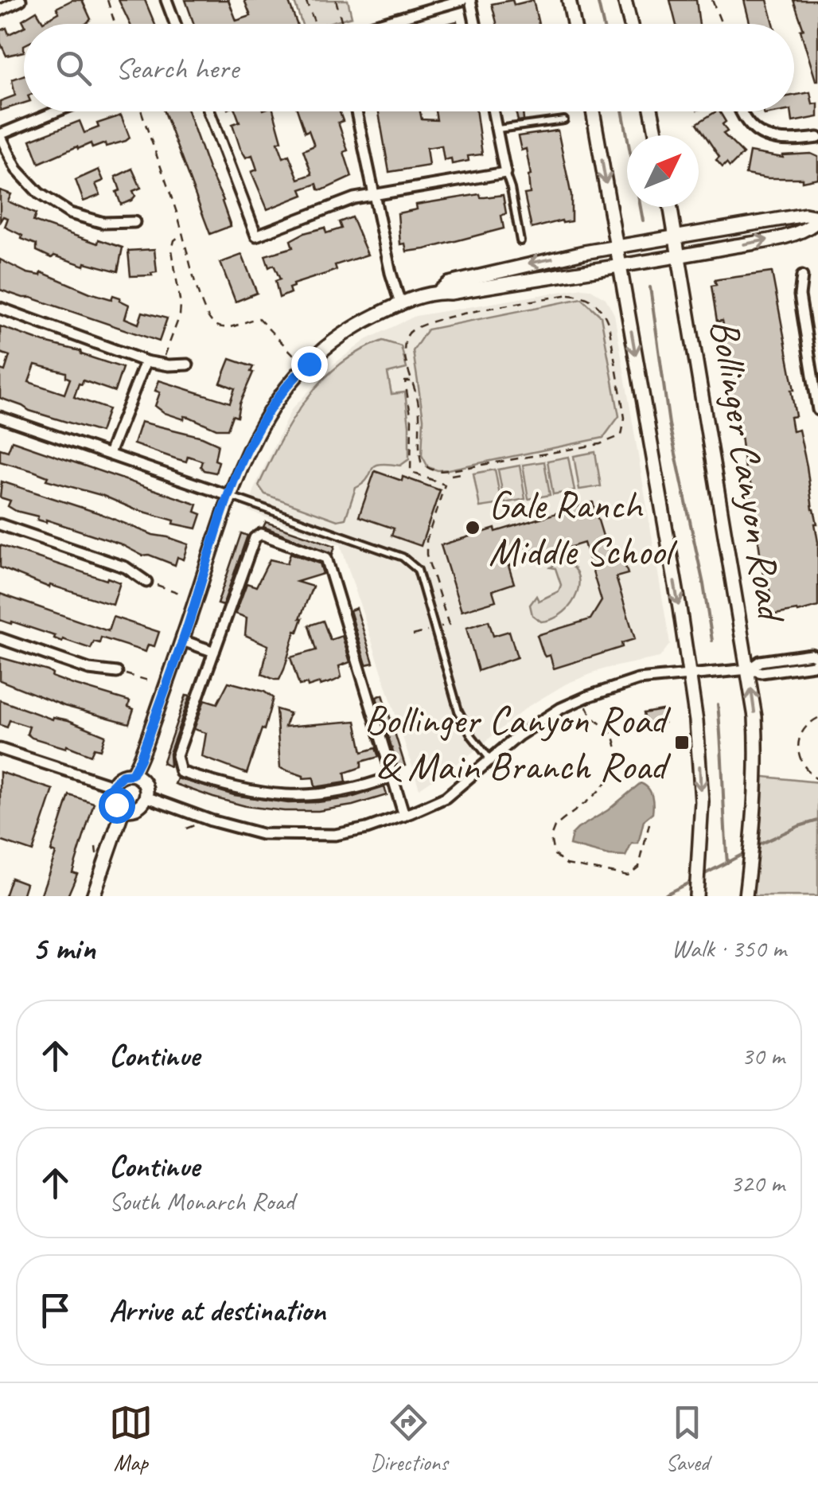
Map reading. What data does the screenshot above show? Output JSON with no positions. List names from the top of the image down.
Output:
{
  "streets": {
    "main road": ["Bollinger Canyon Road"]
  },
  "places": {
    "other": ["Gale Ranch Middle School"],
    "transit": ["Bollinger Canyon Road & Main Branch Road"]
  },
  "north": "top right",
  "page": {
    "search": "Search here",
    "heading": ["5 min", "Walk · 350 m"],
    "list": [
      ["Continue", "30 m"],
      ["Continue", "South Monarch Road", "320 m"],
      "Arrive at destination"
    ],
    "nav": ["Map", "Directions", "Saved"]
  }
}
